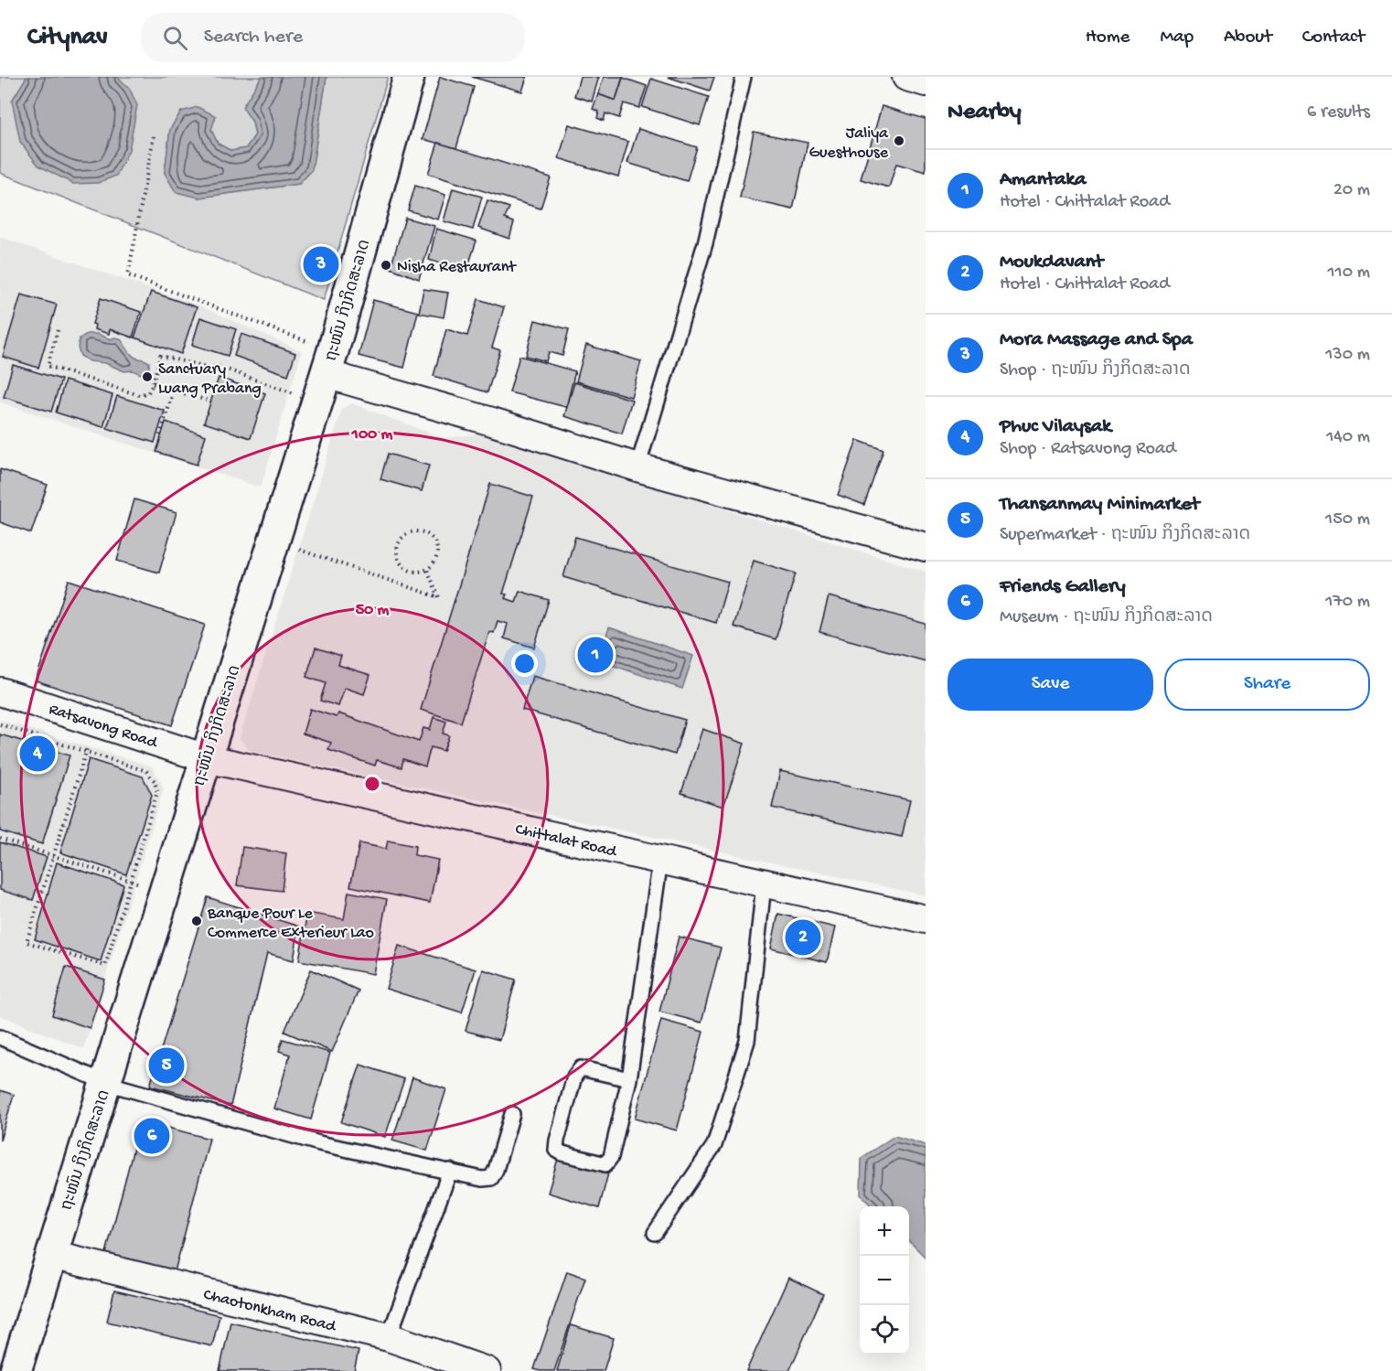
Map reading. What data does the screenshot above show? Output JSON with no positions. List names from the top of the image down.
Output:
{
  "streets": {
    "street": [
      "ຖະໜົນ ກິງກິດສະລາດ",
      "Ratsavong Road",
      "Chittalat Road",
      "Chaotonkham Road"
    ]
  },
  "crossings": [
    ["ຖະໜົນ ກິງກິດສະລາດ", "Ratsavong Road"],
    ["ຖະໜົນ ກິງກິດສະລາດ", "Chittalat Road"],
    ["ຖະໜົນ ກິງກິດສະລາດ", "Chaotonkham Road"],
    ["Ratsavong Road", "Chittalat Road"]
  ],
  "places": [
    "Jaliya Guesthouse",
    "Nisha Restaurant",
    "Sanctuary Luang Prabang",
    "Banque Pour Le Commerce Exterieur Lao"
  ],
  "page": {
    "header": "Citynav",
    "search": "Search here",
    "nav": [
      "Home",
      "Map",
      "About",
      "Contact"
    ],
    "heading": ["Nearby", "6 results"],
    "list": [
      {
        "mark": "1",
        "name": "Amantaka",
        "note": "Hotel · Chittalat Road",
        "value": "20 m"
      },
      {
        "mark": "2",
        "name": "Moukdavant",
        "note": "Hotel · Chittalat Road",
        "value": "110 m"
      },
      {
        "mark": "3",
        "name": "Mora Massage and Spa",
        "note": "Shop · ຖະໜົນ ກິງກິດສະລາດ",
        "value": "130 m"
      },
      {
        "mark": "4",
        "name": "Phuc Vilaysak",
        "note": "Shop · Ratsavong Road",
        "value": "140 m"
      },
      {
        "mark": "5",
        "name": "Thansanmay Minimarket",
        "note": "Supermarket · ຖະໜົນ ກິງກິດສະລາດ",
        "value": "150 m"
      },
      {
        "mark": "6",
        "name": "Friends Gallery",
        "note": "Museum · ຖະໜົນ ກິງກິດສະລາດ",
        "value": "170 m"
      }
    ],
    "pins": [
      "3",
      "1",
      "4",
      "2",
      "5",
      "6"
    ],
    "buttons": ["Save", "Share"],
    "map_buttons": ["+", "−"]
  },
  "rings": ["100 m", "50 m"]
}
